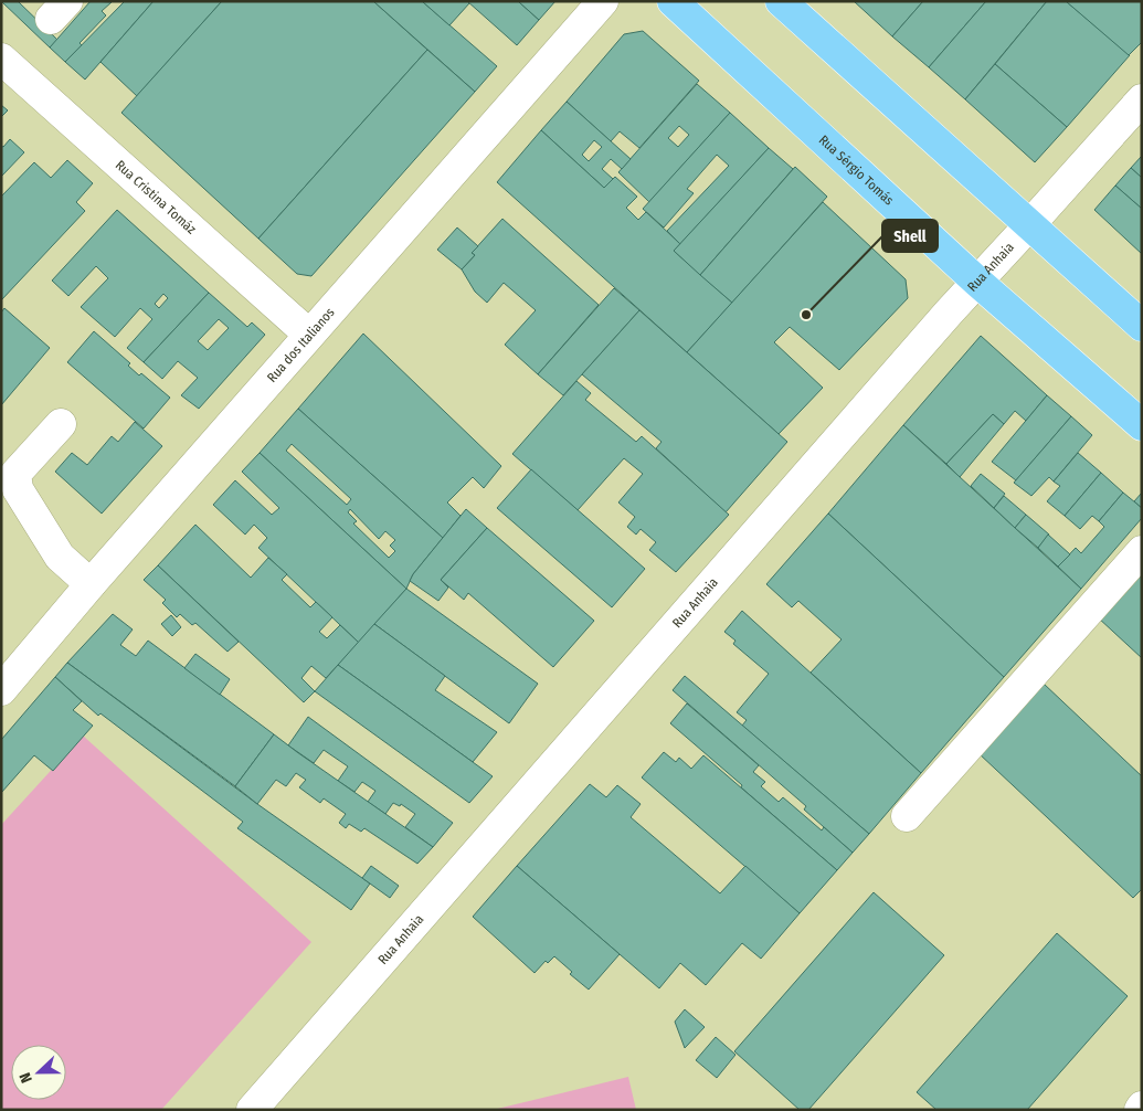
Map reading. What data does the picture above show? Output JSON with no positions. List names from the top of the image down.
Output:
{
  "streets": {
    "main road": ["Rua Sérgio Tomás"],
    "street": ["Rua Cristina Tomáz", "Rua Anhaia", "Rua dos Italianos"]
  },
  "crossings": [
    ["Rua Sérgio Tomás", "Rua Anhaia"],
    ["Rua Cristina Tomáz", "Rua dos Italianos"]
  ],
  "places": ["Shell"],
  "north": "left"
}
